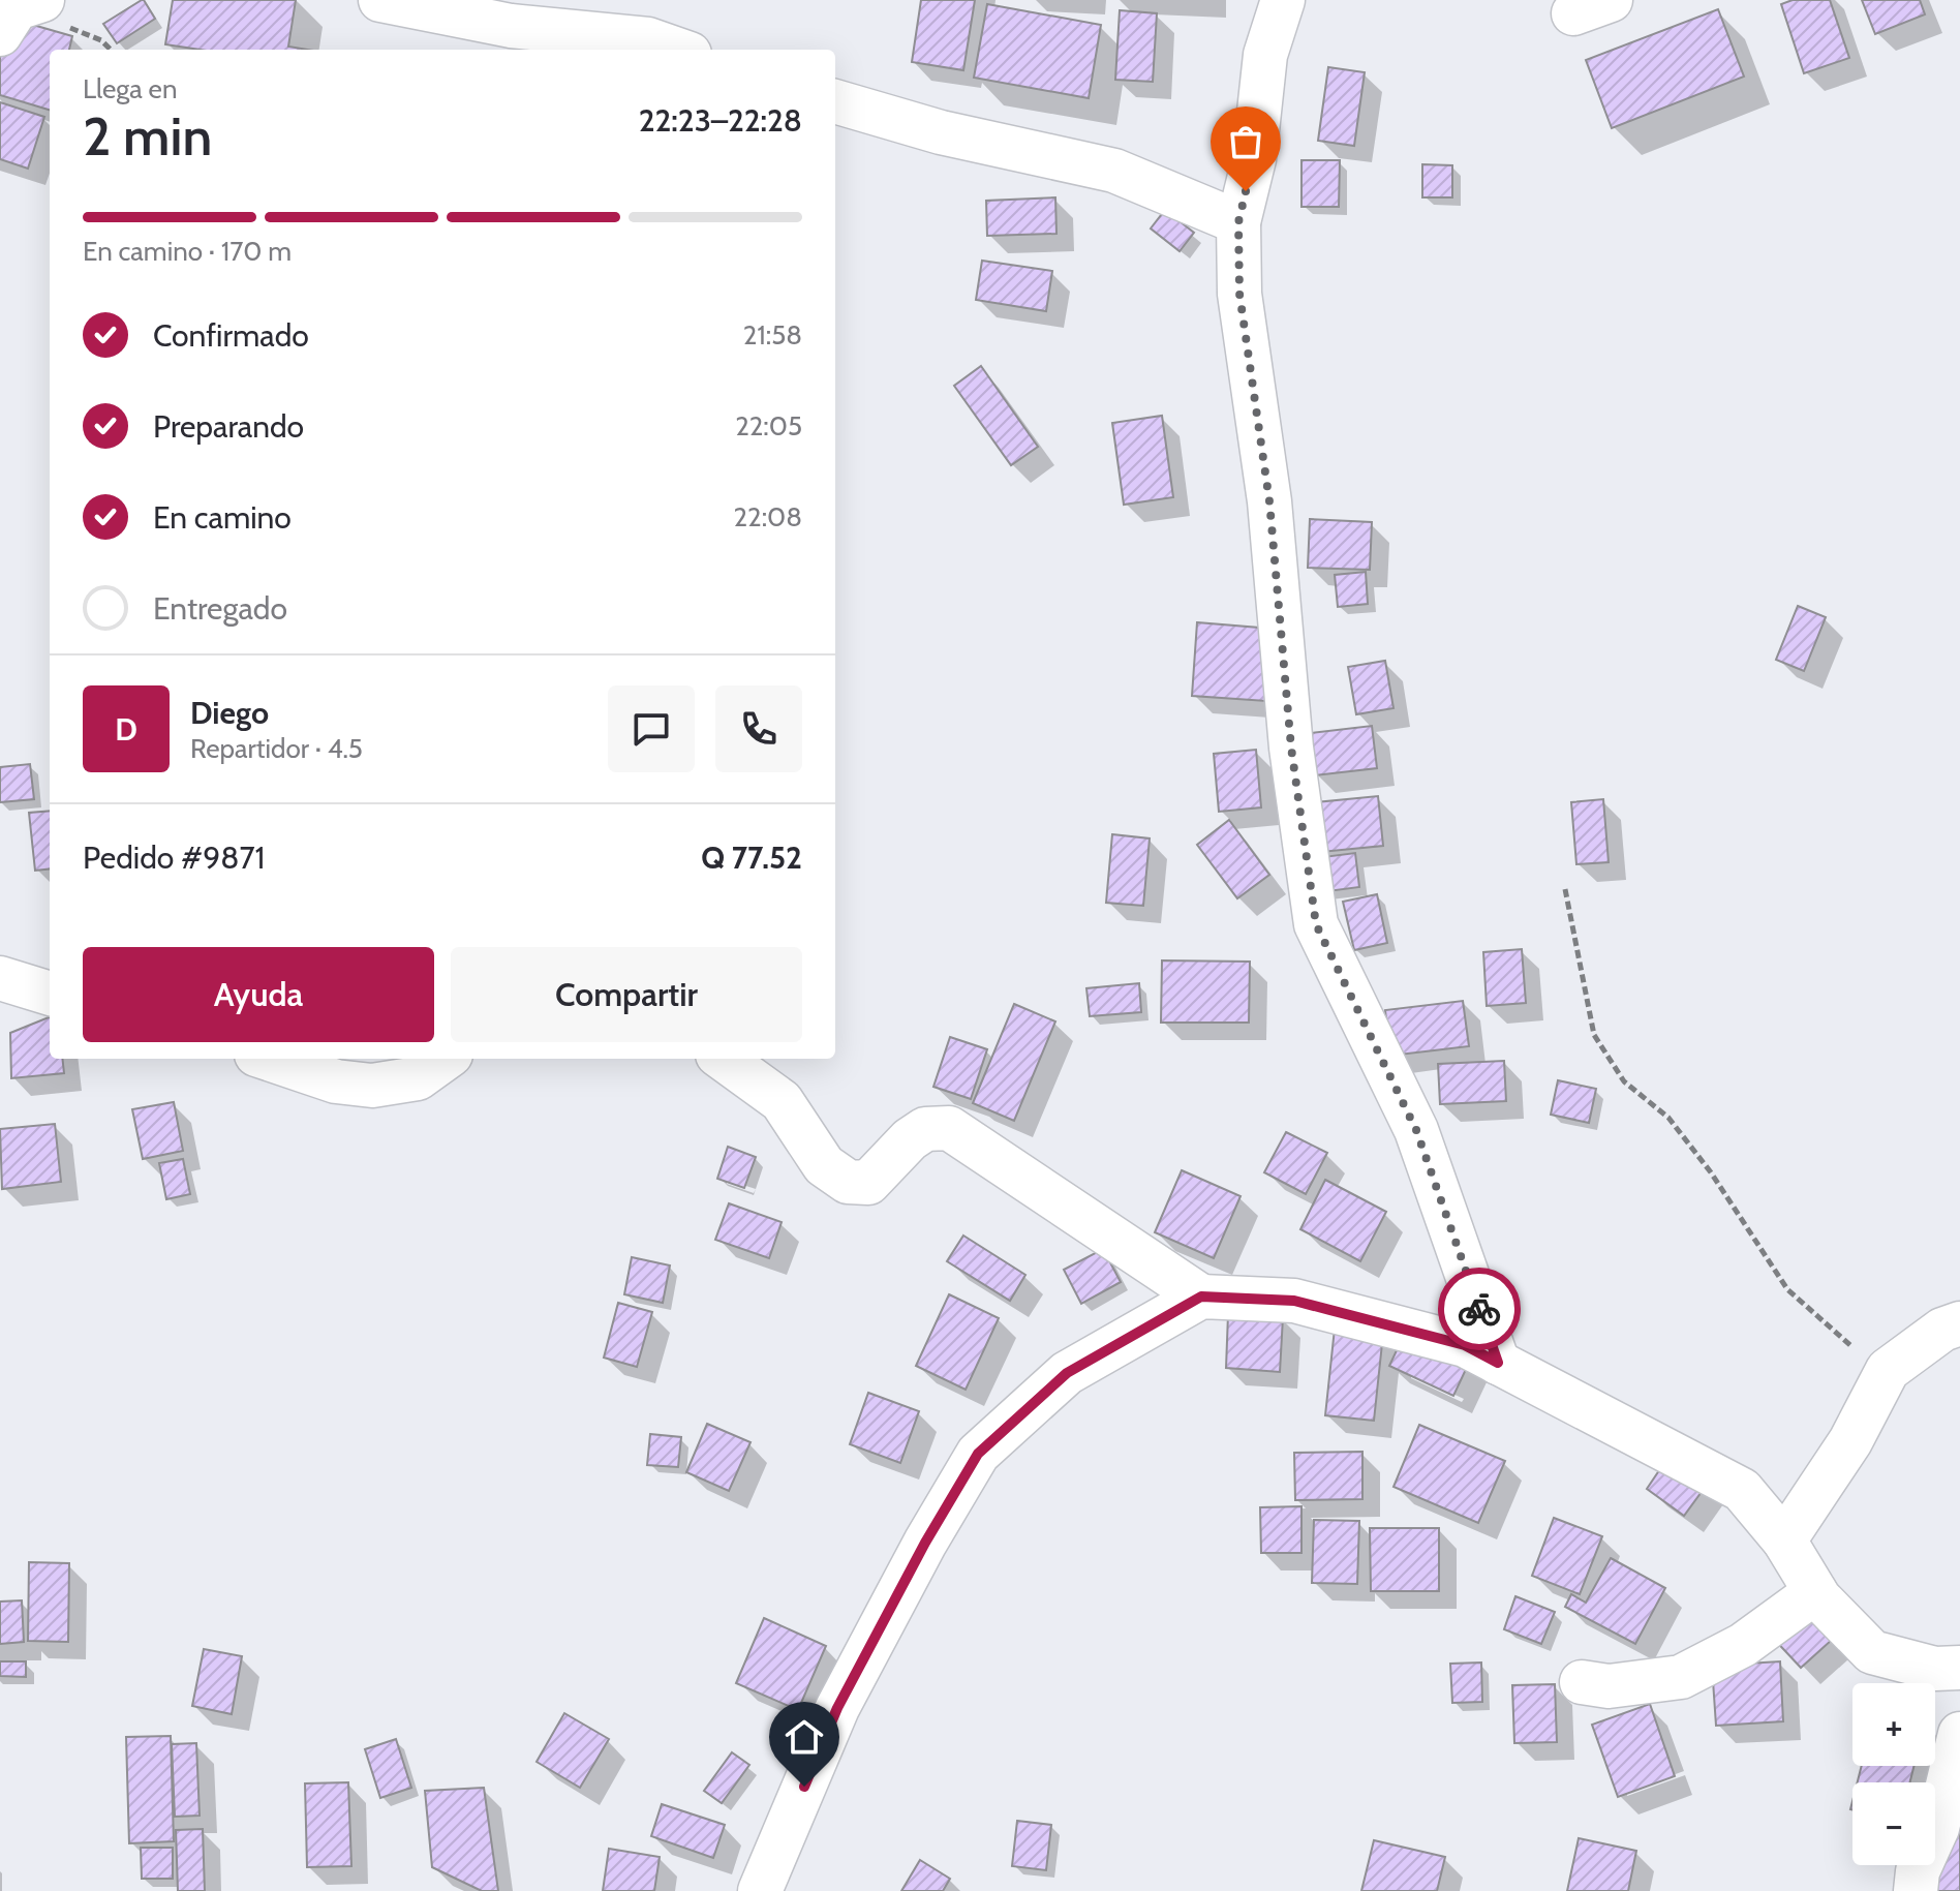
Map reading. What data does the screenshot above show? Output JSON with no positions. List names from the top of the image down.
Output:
{
  "page": {
    "heading": ["2 min", "Llega en", "22:23–22:28"],
    "panel": [
      "Diego",
      "Repartidor · 4.5",
      "Pedido #9871",
      "Q 77.52"
    ],
    "bar": "En camino · 170 m",
    "list": [
      ["Confirmado", "21:58"],
      ["Preparando", "22:05"],
      ["En camino", "22:08"],
      "Entregado"
    ],
    "round": "D",
    "buttons": ["Ayuda", "Compartir"],
    "map_buttons": ["+", "−"]
  }
}
